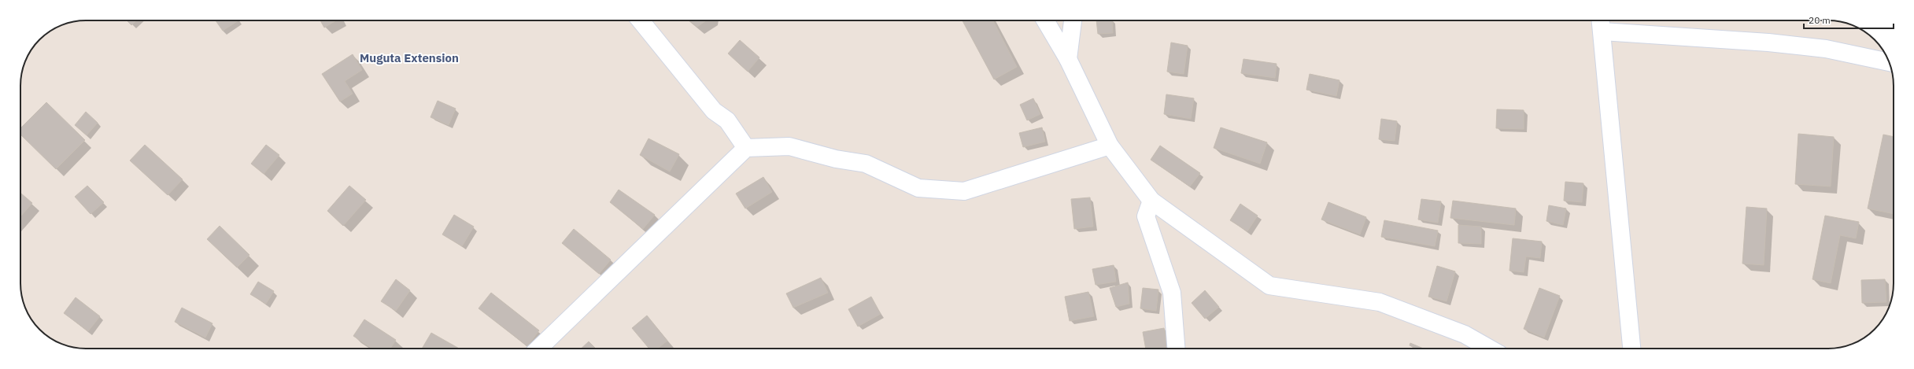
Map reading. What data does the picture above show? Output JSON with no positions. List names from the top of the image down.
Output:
{
  "districts": ["Muguta Extension"],
  "scale_bar": "20 m"
}
